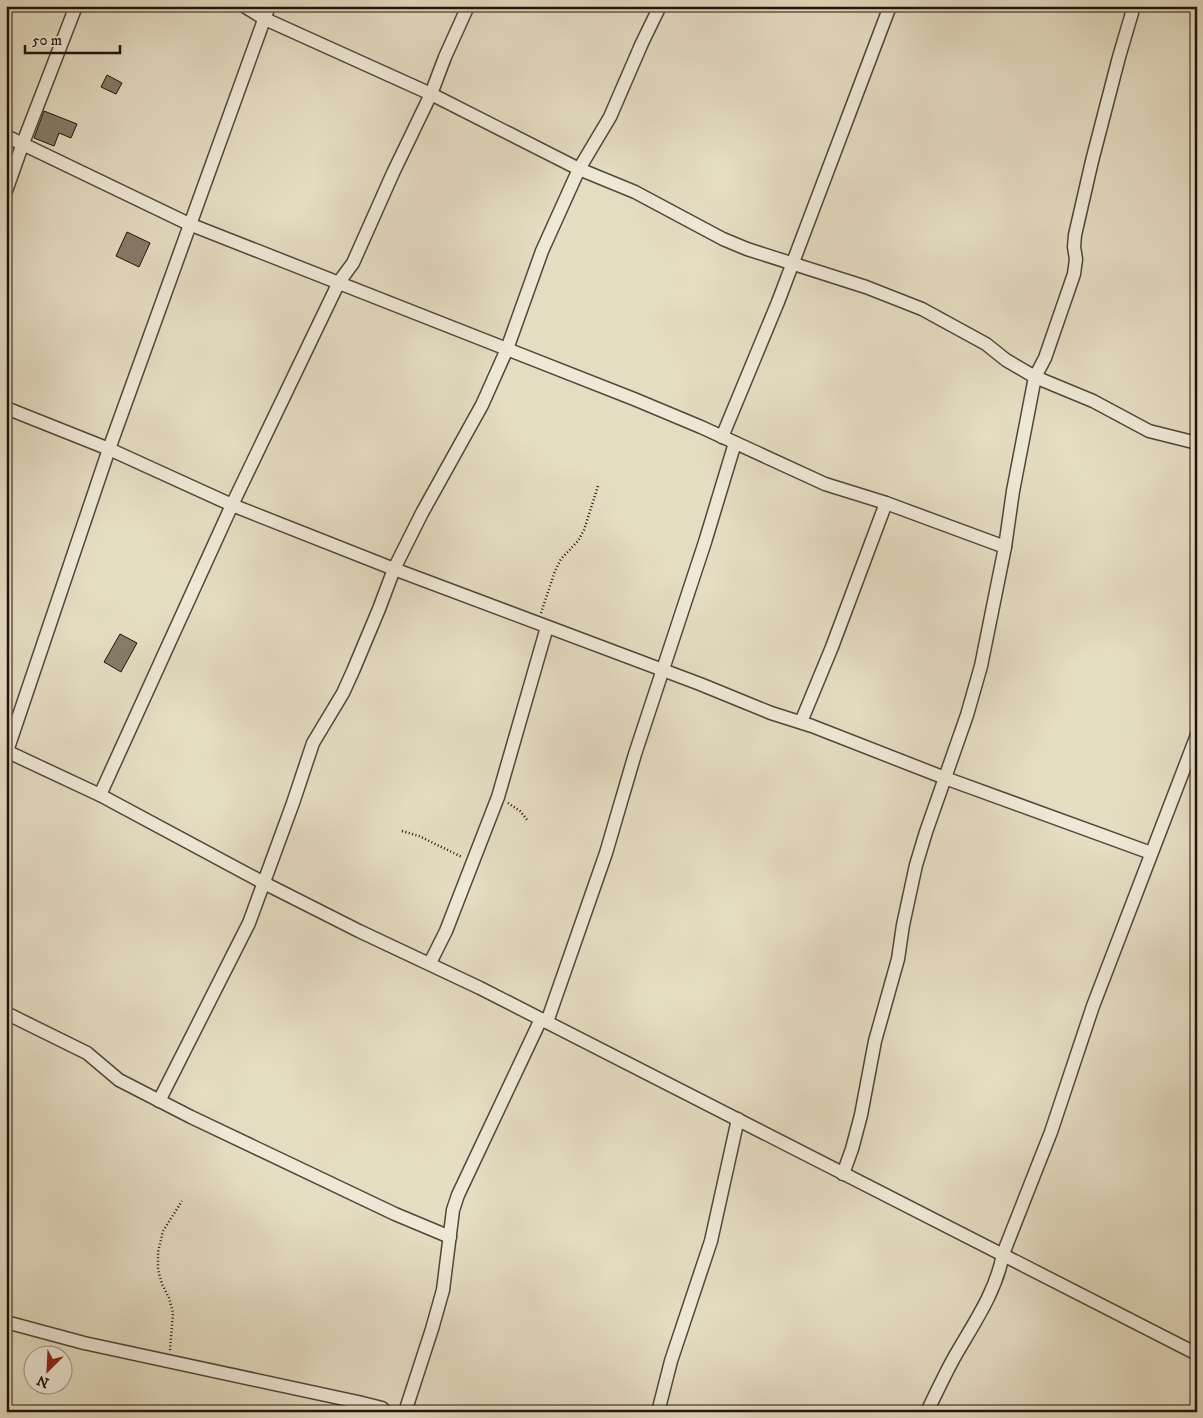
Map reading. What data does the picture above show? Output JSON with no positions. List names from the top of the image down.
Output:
{
  "scale_bar": "50 m",
  "north": "bottom left"
}
